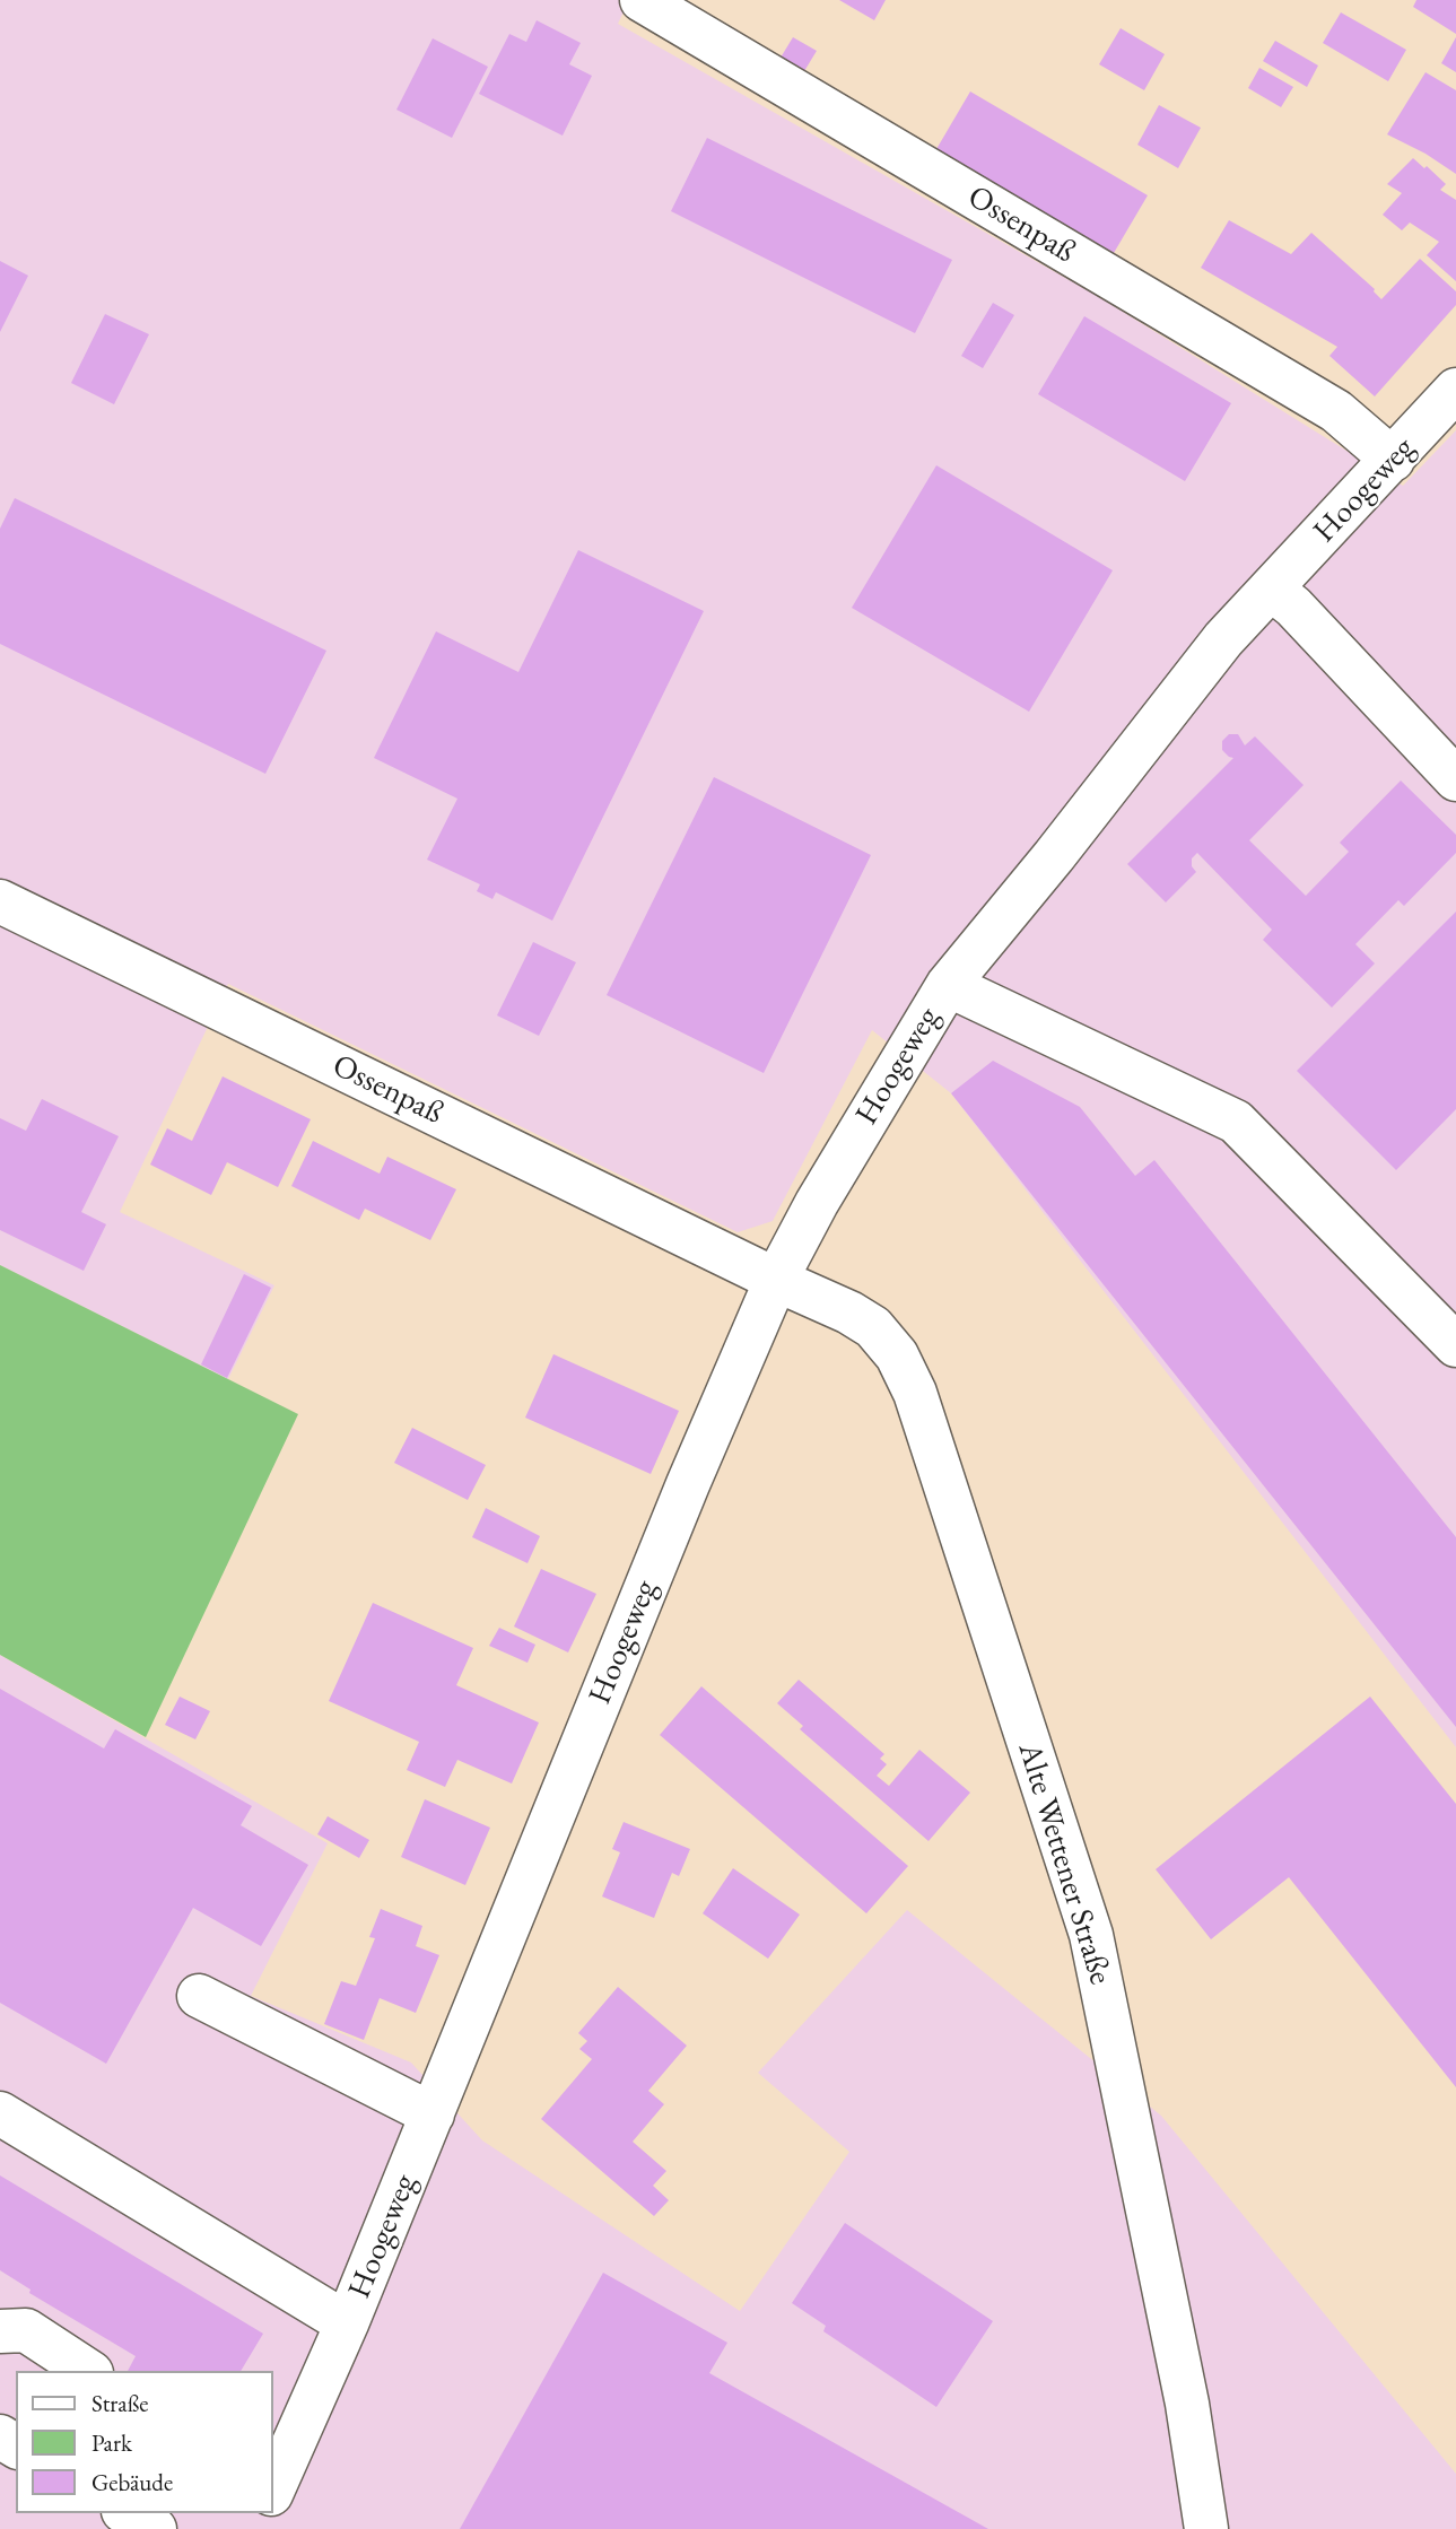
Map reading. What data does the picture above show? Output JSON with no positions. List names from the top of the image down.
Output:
{
  "streets": {
    "street": ["Ossenpaß", "Hoogeweg", "Alte Wettener Straße"]
  },
  "crossings": [
    ["Ossenpaß", "Hoogeweg"],
    ["Ossenpaß", "Alte Wettener Straße"],
    ["Hoogeweg", "Alte Wettener Straße"]
  ],
  "legend": ["Straße", "Park", "Gebäude"]
}
